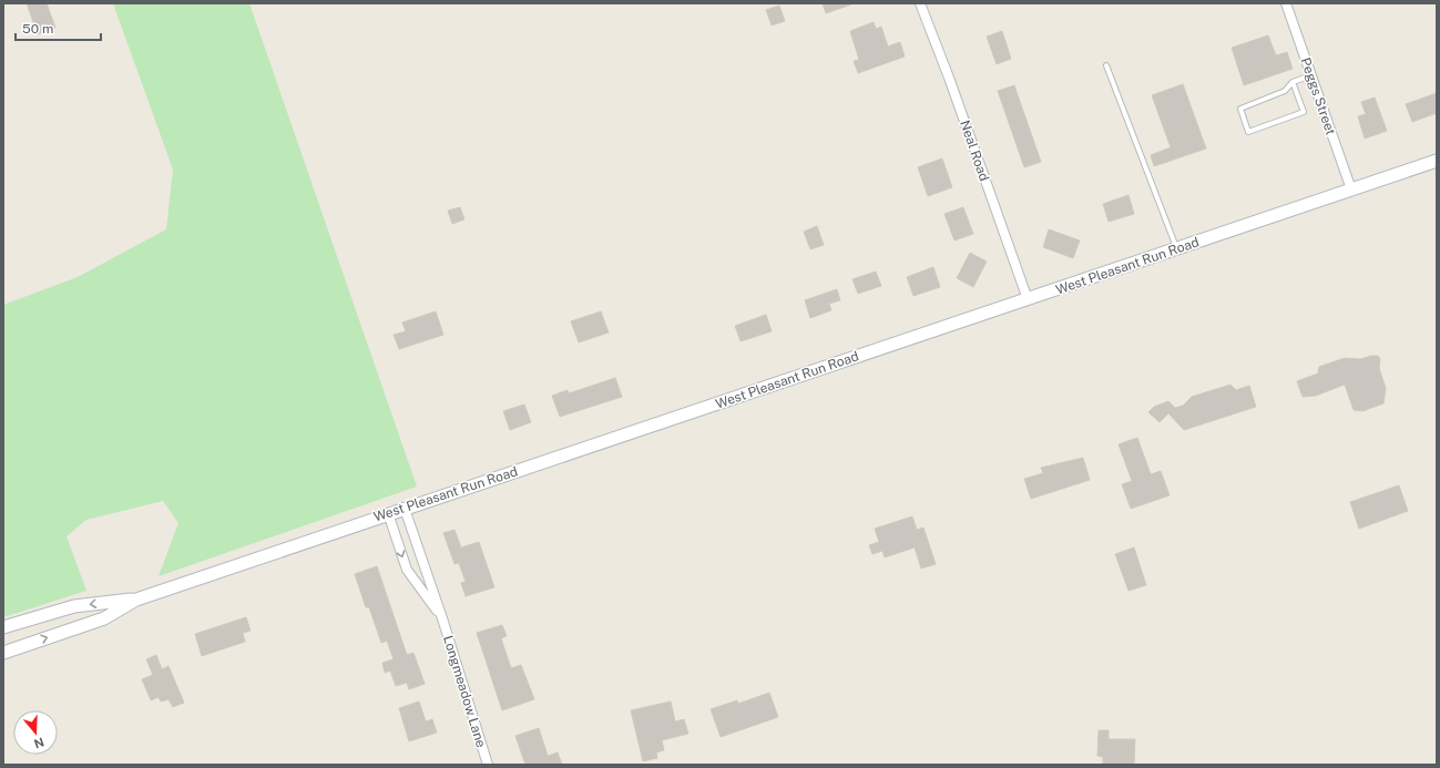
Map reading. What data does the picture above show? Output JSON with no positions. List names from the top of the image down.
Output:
{
  "streets": {
    "main road": ["West Pleasant Run Road"],
    "street": ["Peggs Street", "Neal Road", "Longmeadow Lane"]
  },
  "crossings": [
    ["Peggs Street", "West Pleasant Run Road"],
    ["Neal Road", "West Pleasant Run Road"],
    ["West Pleasant Run Road", "Longmeadow Lane"]
  ],
  "scale_bar": "50 m",
  "north": "bottom"
}
